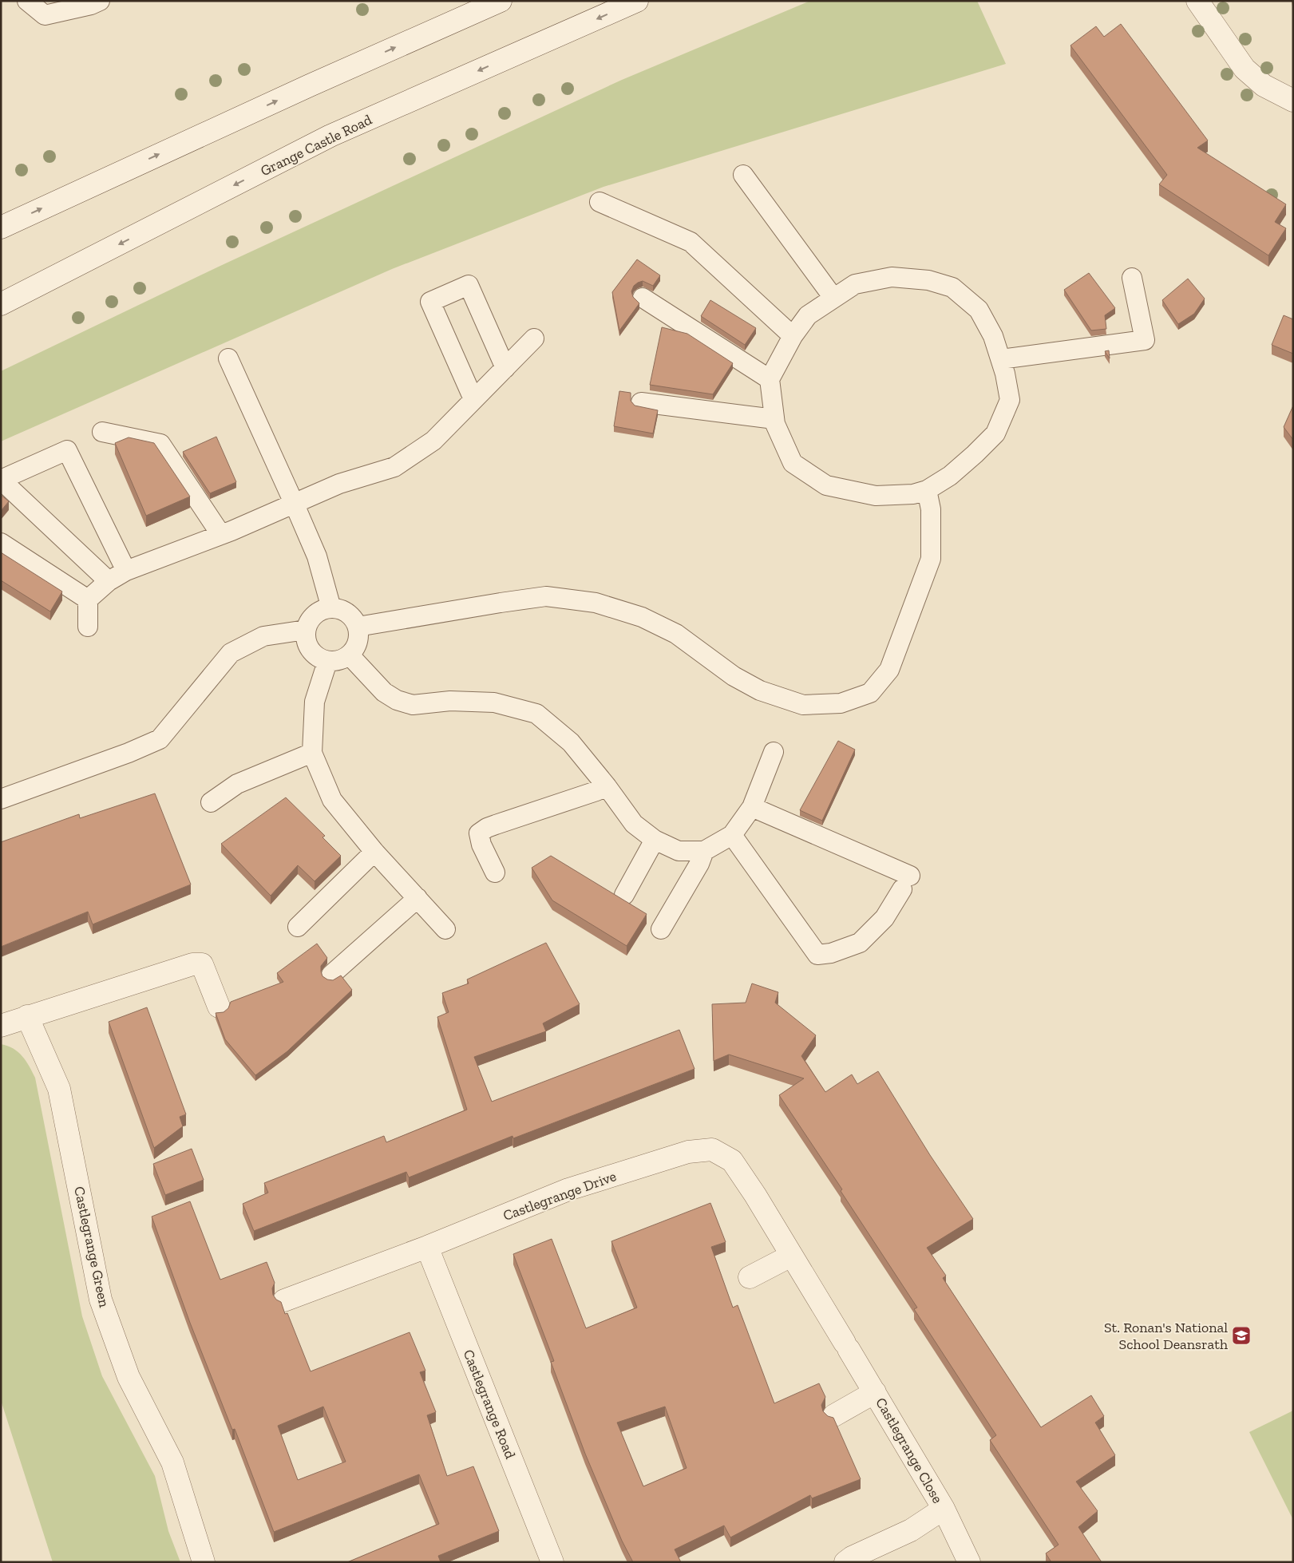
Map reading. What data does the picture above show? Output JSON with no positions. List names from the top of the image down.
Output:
{
  "streets": {
    "street": [
      "Grange Castle Road",
      "Castlegrange Drive",
      "Castlegrange Green",
      "Castlegrange Road",
      "Castlegrange Close"
    ]
  },
  "crossings": [
    ["Castlegrange Drive", "Castlegrange Road"],
    ["Castlegrange Drive", "Castlegrange Close"]
  ],
  "places": {
    "school or university": ["St. Ronan's National School Deansrath"]
  }
}
